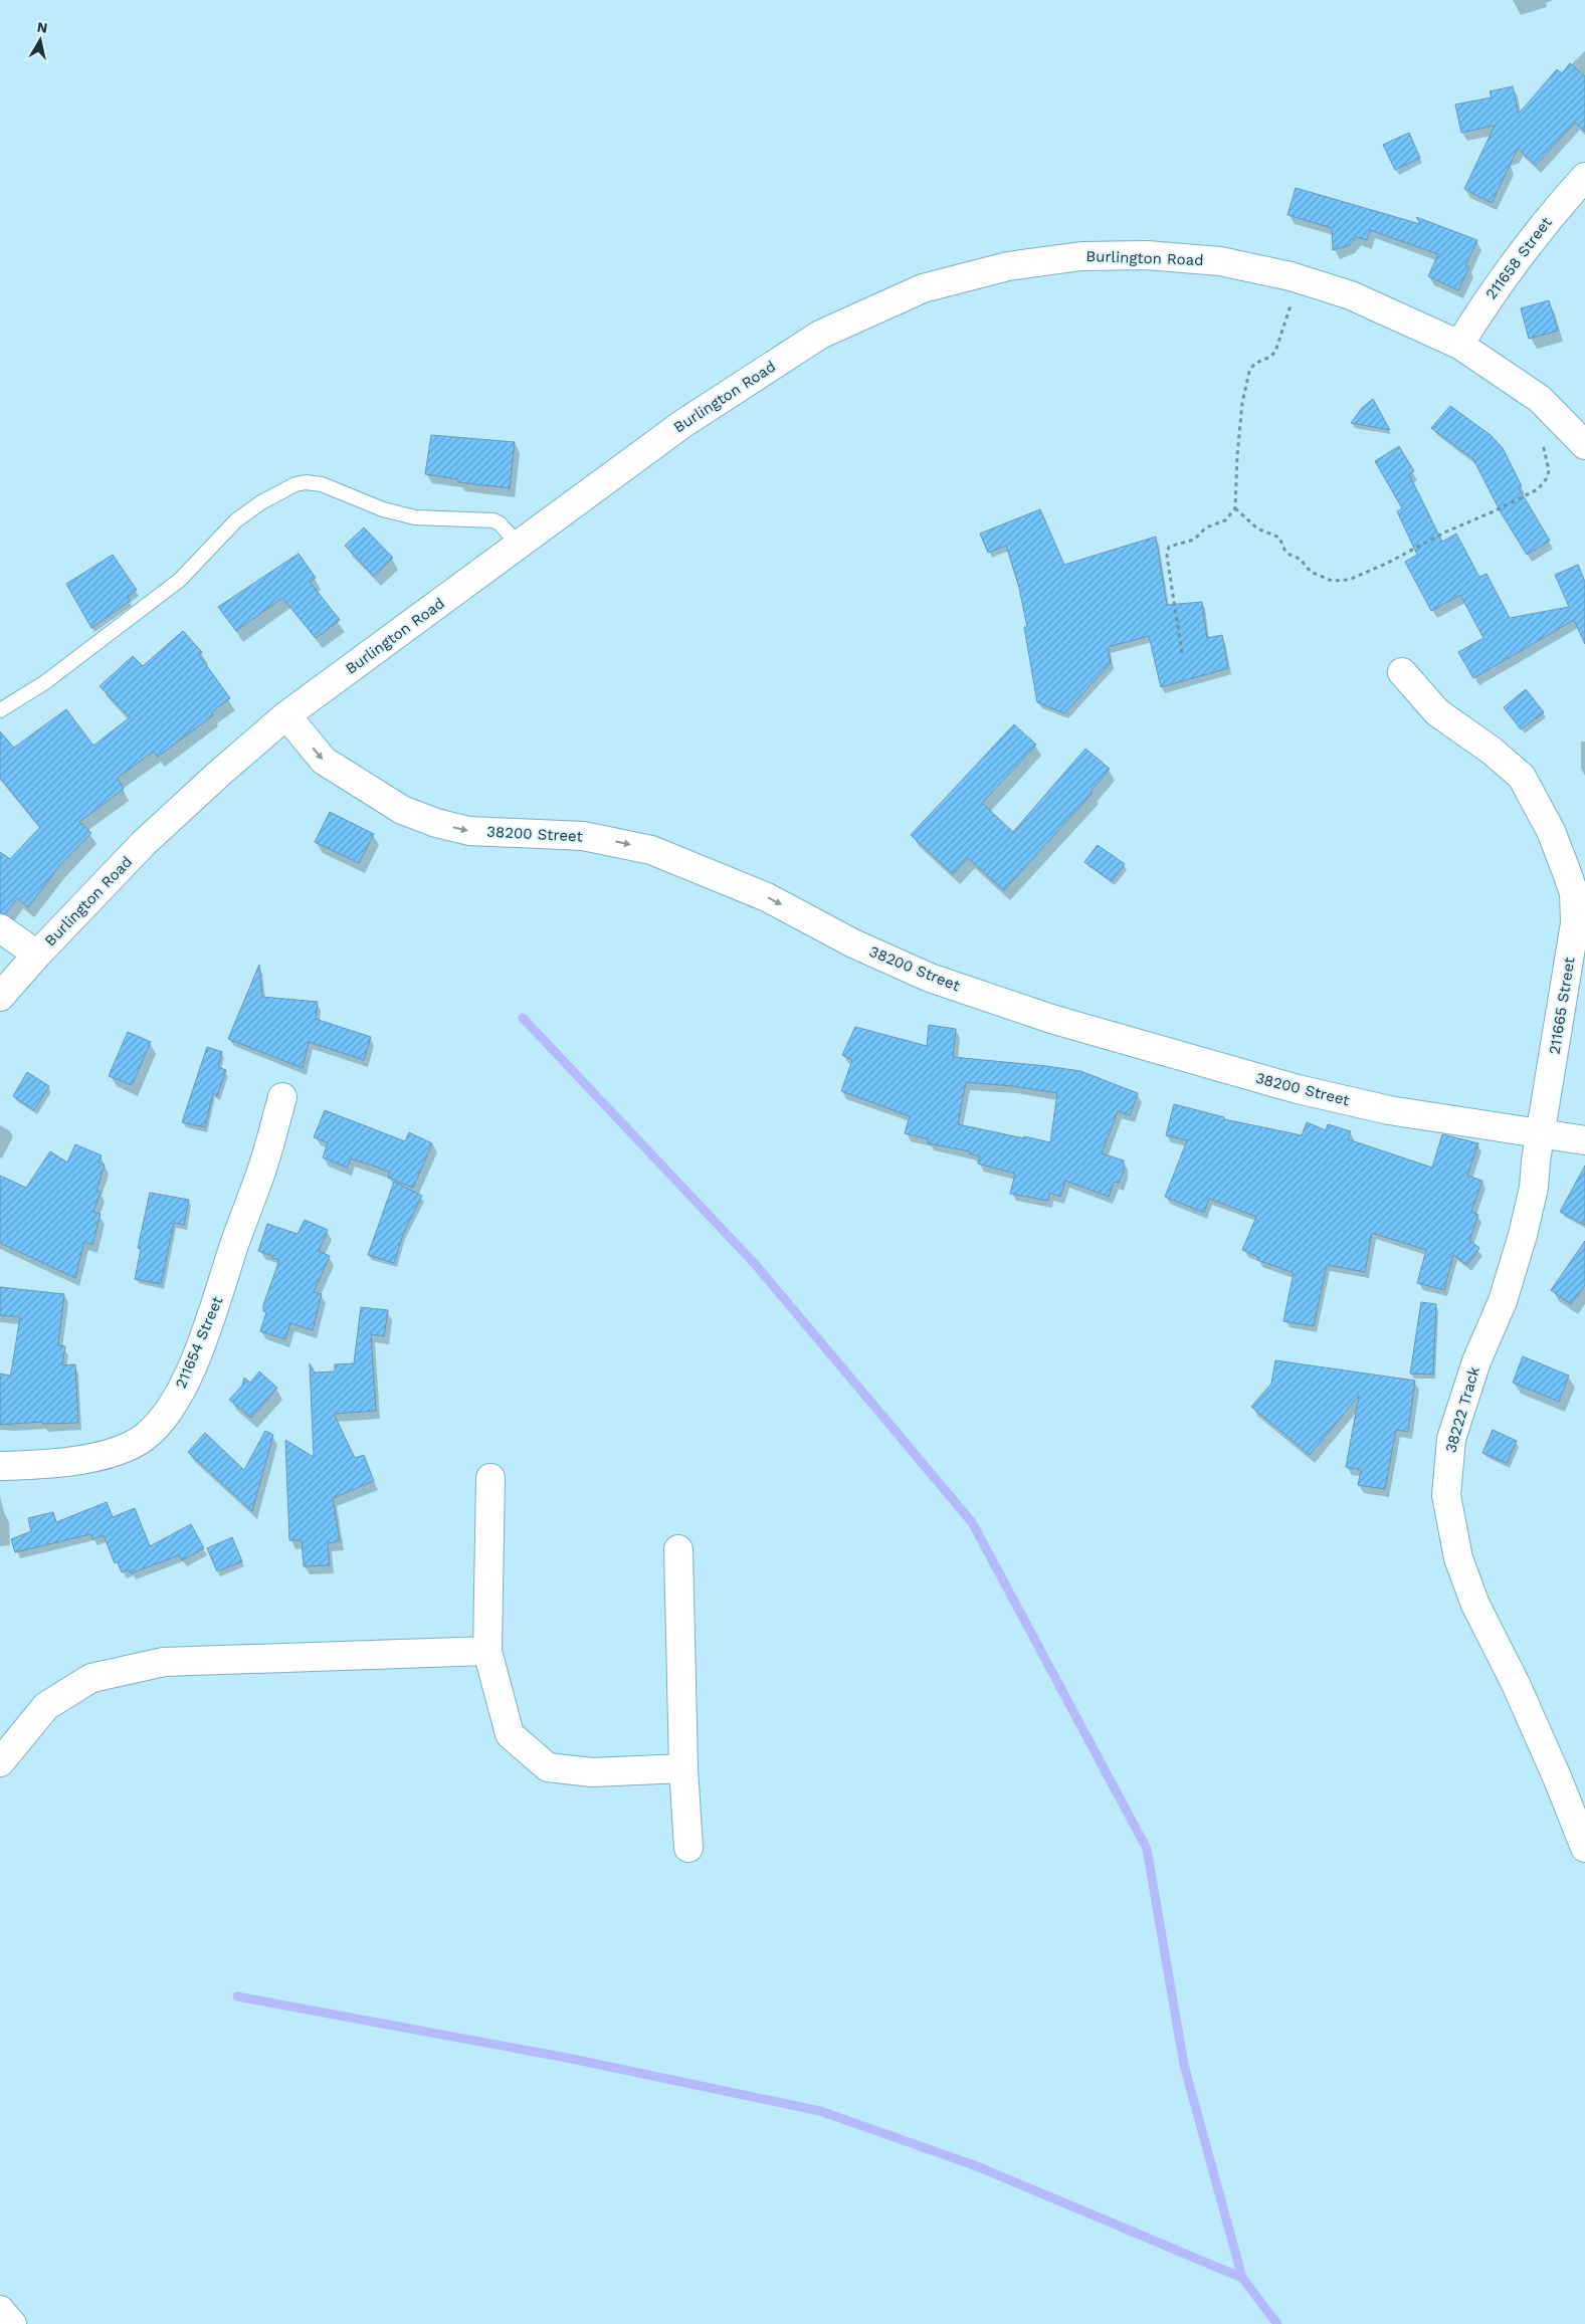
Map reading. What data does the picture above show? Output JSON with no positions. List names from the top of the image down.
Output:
{
  "streets": {
    "street": [
      "Burlington Road",
      "211658 Street",
      "38200 Street",
      "211665 Street",
      "211654 Street",
      "38222 Track"
    ]
  },
  "crossings": [
    ["Burlington Road", "211658 Street"],
    ["Burlington Road", "38200 Street"],
    ["38200 Street", "211665 Street"],
    ["38200 Street", "38222 Track"],
    ["211665 Street", "38222 Track"]
  ],
  "one_way": ["38200 Street"],
  "north": "top"
}
